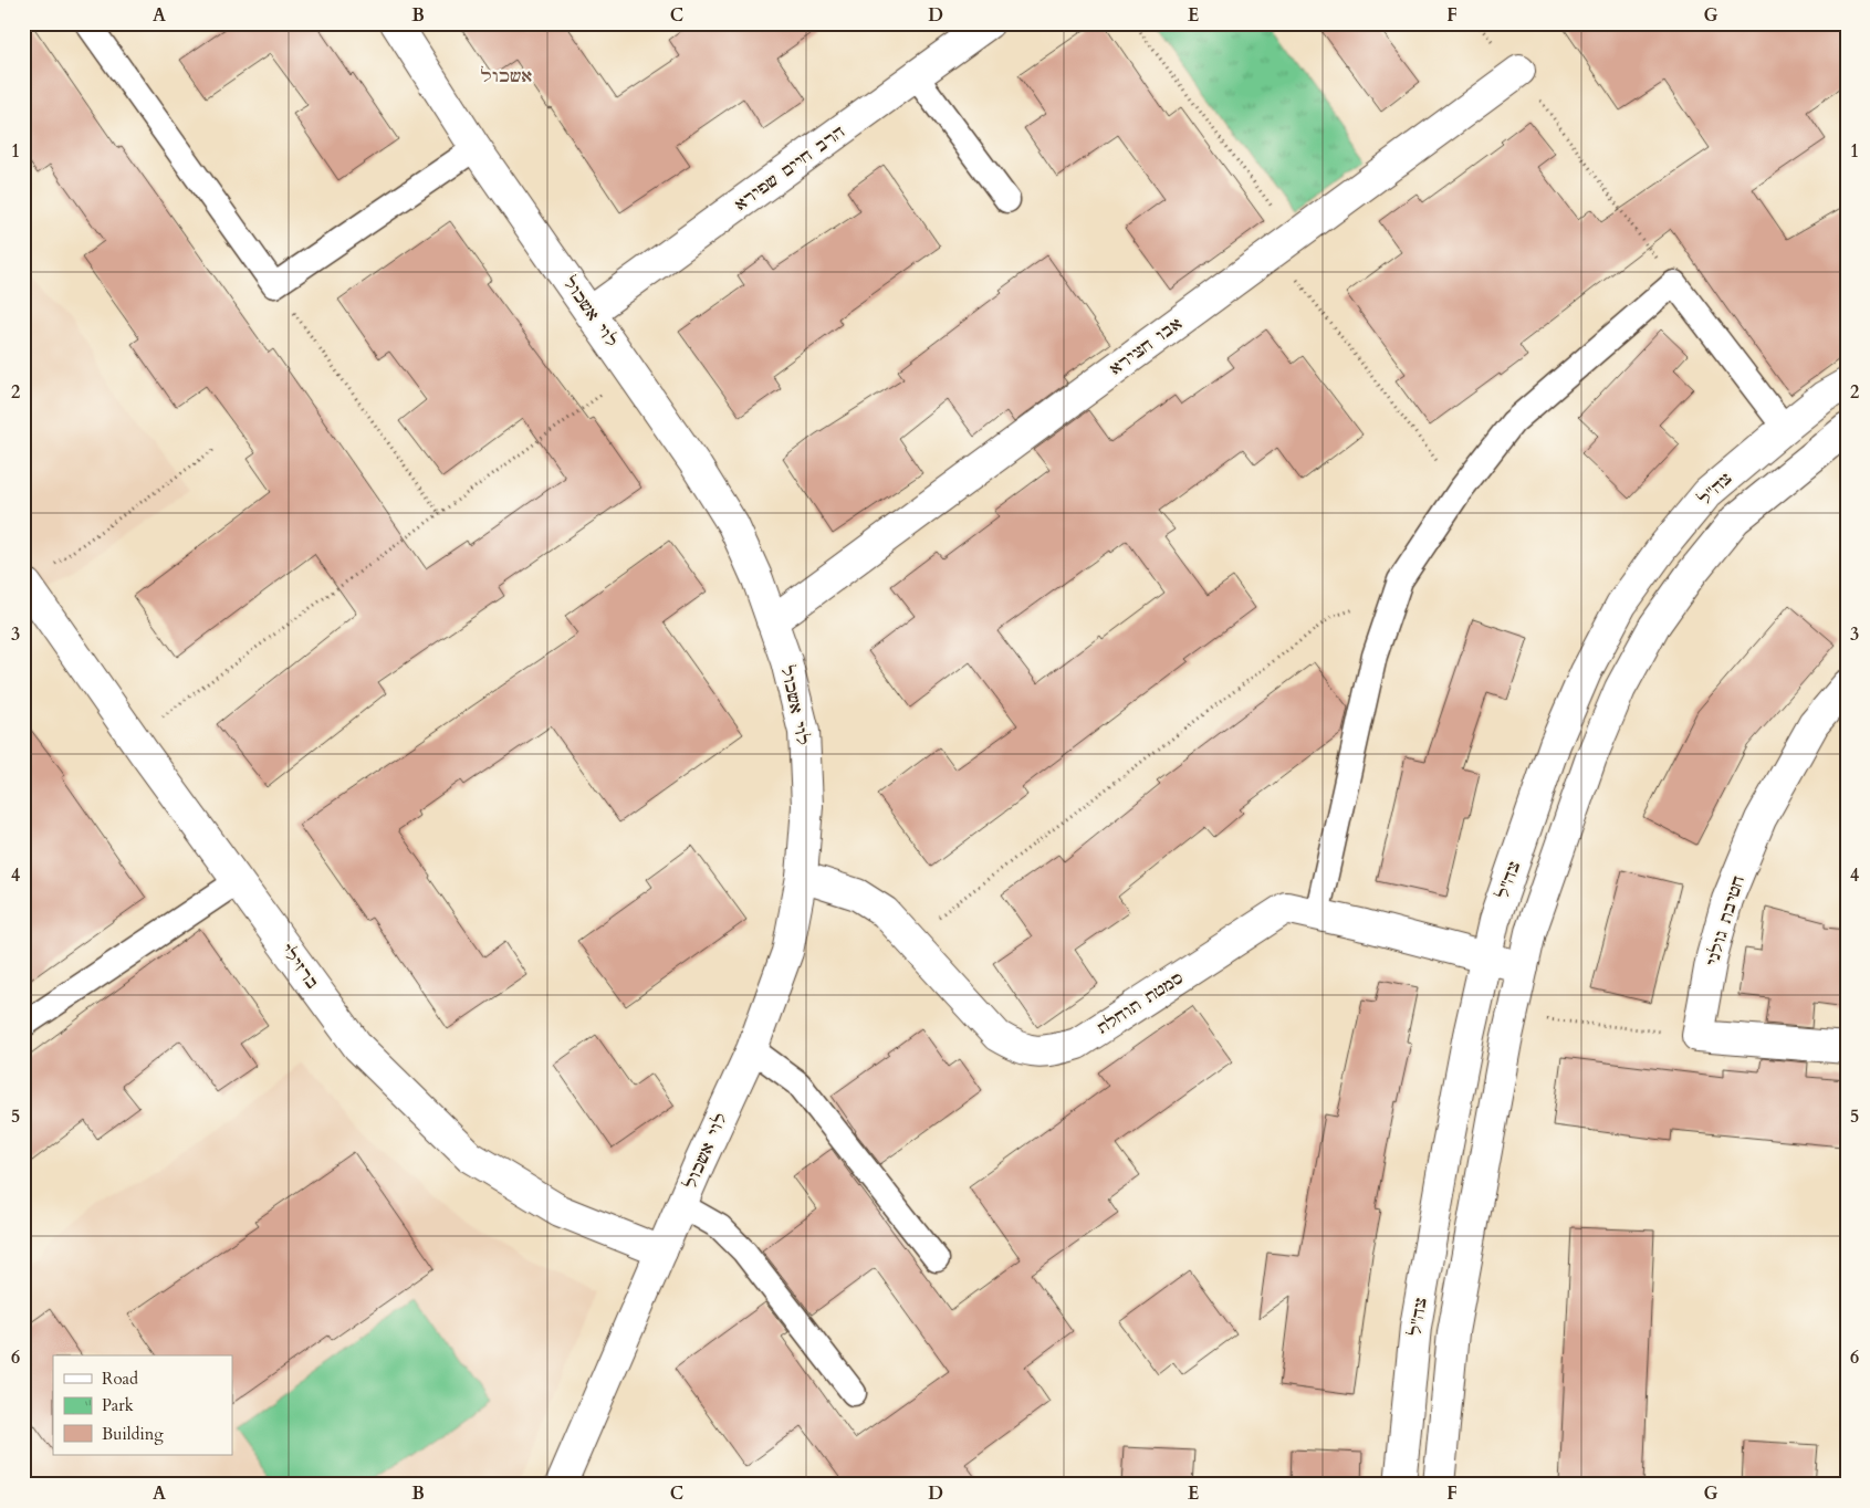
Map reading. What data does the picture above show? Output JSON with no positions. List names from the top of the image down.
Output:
{
  "streets": {
    "street": [
      "הרב חיים שפירא",
      "לוי אשכול",
      "אבו חצירא",
      "צה\"ל",
      "חטיבת גולני",
      "ברזילי",
      "סמטת תוחלת"
    ]
  },
  "crossings": [
    ["הרב חיים שפירא", "לוי אשכול"],
    ["לוי אשכול", "אבו חצירא"],
    ["לוי אשכול", "ברזילי"],
    ["לוי אשכול", "סמטת תוחלת"],
    ["צה\"ל", "סמטת תוחלת"]
  ],
  "districts": ["אשכול"],
  "legend": ["Road", "Park", "Building"],
  "grid": {
    "columns": [
      "A",
      "B",
      "C",
      "D",
      "E",
      "F",
      "G"
    ],
    "rows": [
      "1",
      "2",
      "3",
      "4",
      "5",
      "6"
    ]
  }
}
